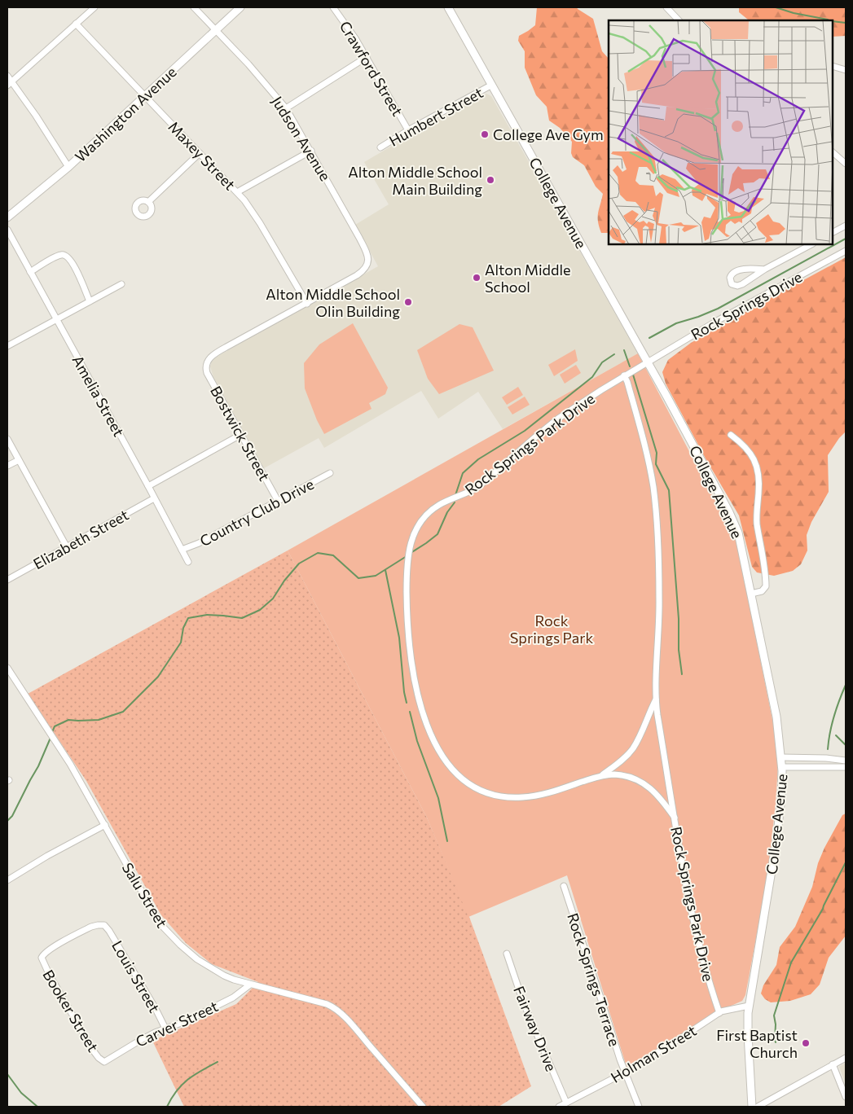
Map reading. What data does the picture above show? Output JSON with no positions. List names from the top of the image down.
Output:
{
  "streets": {
    "main road": ["Washington Avenue", "College Avenue"],
    "street": [
      "Crawford Street",
      "Humbert Street",
      "Judson Avenue",
      "Maxey Street",
      "Rock Springs Drive",
      "Amelia Street",
      "Bostwick Street",
      "Rock Springs Park Drive",
      "Country Club Drive",
      "Elizabeth Street",
      "Salu Street",
      "Louis Street",
      "Rock Springs Terrace",
      "Booker Street",
      "Carver Street",
      "Fairway Drive",
      "Holman Street"
    ]
  },
  "crossings": [
    ["Crawford Street", "Humbert Street"],
    ["Washington Avenue", "Judson Avenue"],
    ["Washington Avenue", "Maxey Street"],
    ["Humbert Street", "College Avenue"],
    ["Judson Avenue", "Maxey Street"],
    ["Judson Avenue", "Bostwick Street"],
    ["Maxey Street", "Bostwick Street"],
    ["College Avenue", "Rock Springs Drive"],
    ["College Avenue", "Rock Springs Park Drive"],
    ["College Avenue", "Holman Street"],
    ["Rock Springs Drive", "Rock Springs Park Drive"],
    ["Amelia Street", "Country Club Drive"],
    ["Amelia Street", "Elizabeth Street"],
    ["Bostwick Street", "Country Club Drive"],
    ["Rock Springs Park Drive", "Holman Street"],
    ["Salu Street", "Carver Street"],
    ["Louis Street", "Booker Street"],
    ["Louis Street", "Carver Street"],
    ["Rock Springs Terrace", "Holman Street"],
    ["Booker Street", "Carver Street"],
    ["Fairway Drive", "Holman Street"]
  ],
  "parks": ["Rock Springs Park"],
  "places": [
    "College Ave Gym",
    "Alton Middle School Main Building",
    "Alton Middle School",
    "Alton Middle School Olin Building",
    "First Baptist Church"
  ]
}
